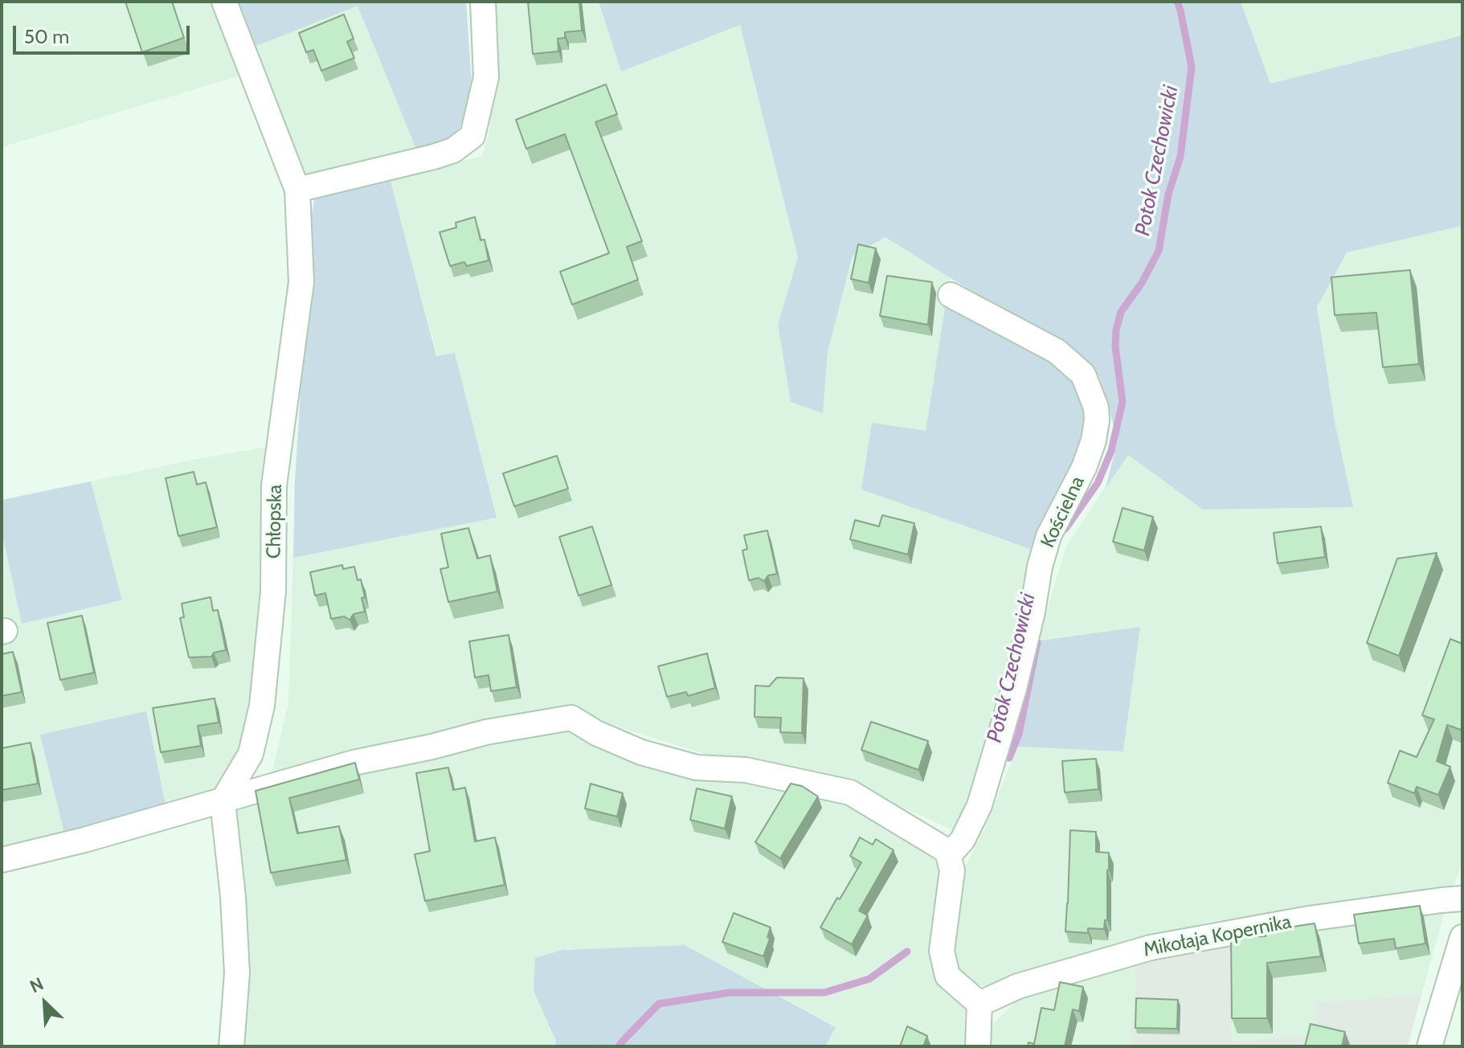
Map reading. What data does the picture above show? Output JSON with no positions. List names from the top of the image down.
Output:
{
  "streets": {
    "street": ["Kościelna", "Chłopska", "Mikołaja Kopernika"]
  },
  "water": ["Potok Czechowicki"],
  "scale_bar": "50 m",
  "north": "top left"
}
